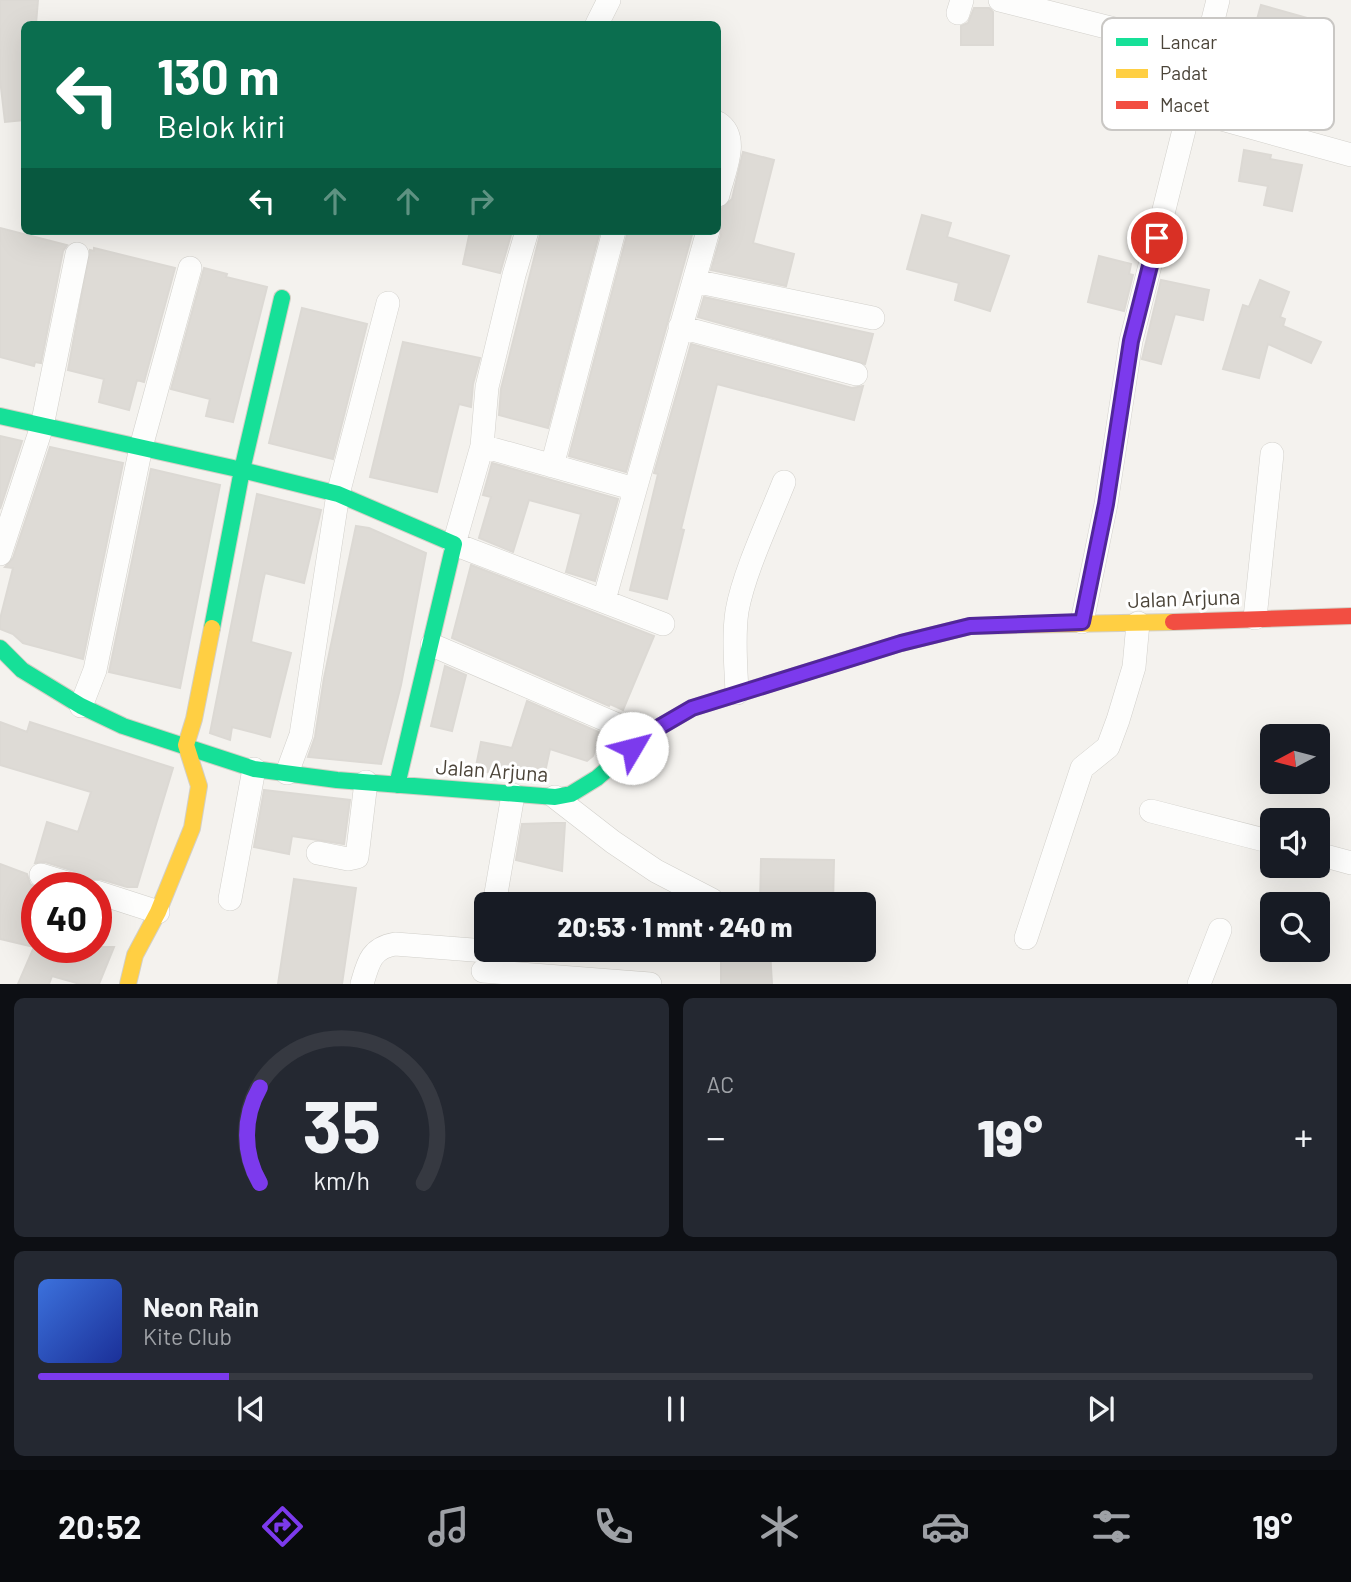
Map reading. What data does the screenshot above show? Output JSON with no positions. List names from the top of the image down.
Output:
{
  "streets": {
    "street": ["Jalan Arjuna"]
  },
  "legend": ["Lancar", "Padat", "Macet"],
  "north": "left",
  "page": {
    "turn": ["130 m", "Belok kiri"],
    "limit": "40",
    "trip": "20:53 · 1 mnt · 240 m",
    "tile": "AC",
    "heat": ["−", "19°", "+"],
    "song": ["Neon Rain", "Kite Club"],
    "tabs": ["20:52", "19°"],
    "gauge": ["35", "km/h"]
  }
}
